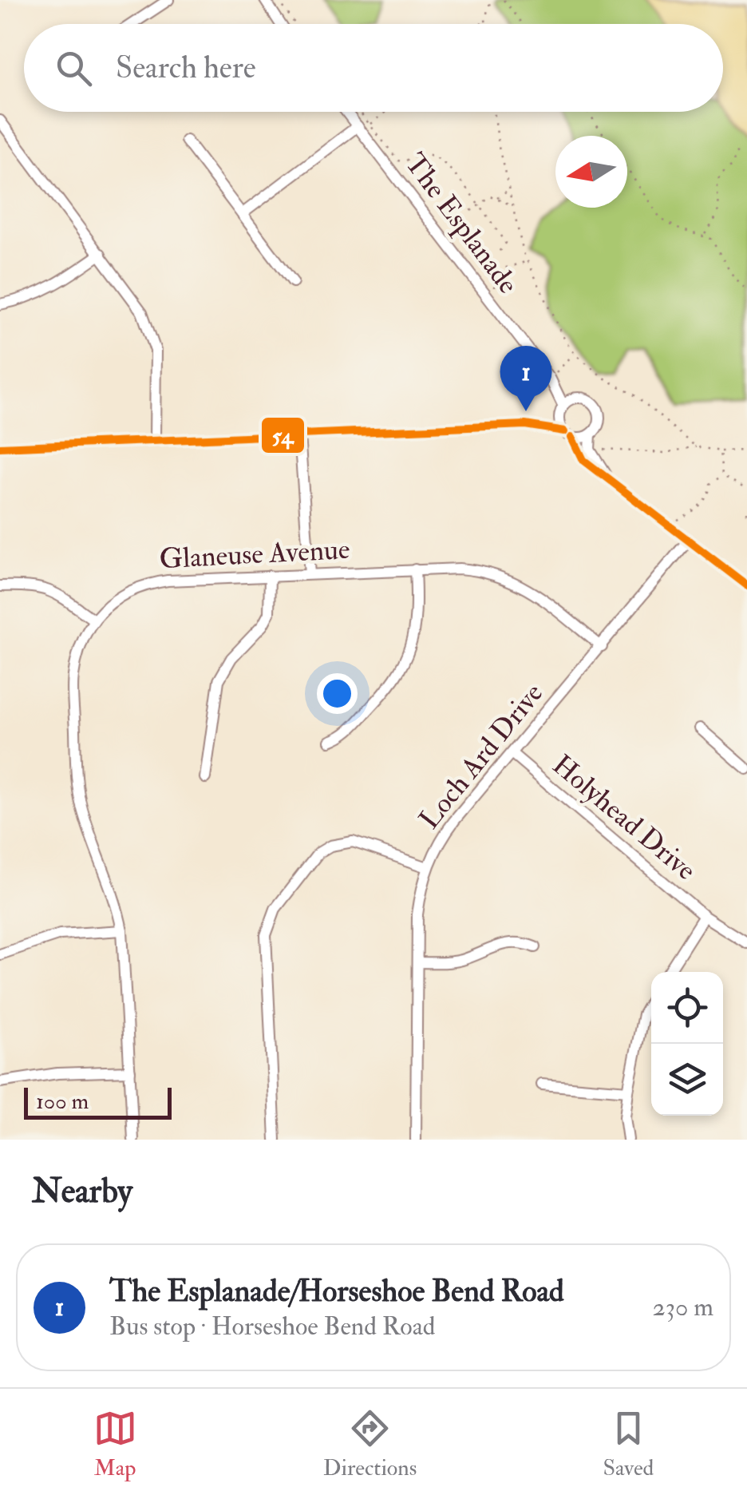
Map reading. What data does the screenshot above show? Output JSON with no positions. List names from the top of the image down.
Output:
{
  "streets": {
    "street": [
      "The Esplanade",
      "Glaneuse Avenue",
      "Loch Ard Drive",
      "Holyhead Drive"
    ]
  },
  "crossings": [
    ["Glaneuse Avenue", "Loch Ard Drive"],
    ["Loch Ard Drive", "Holyhead Drive"]
  ],
  "lines": ["transit line 54"],
  "scale_bar": "100 m",
  "north": "left",
  "page": {
    "search": "Search here",
    "pins": "1",
    "scale": "100 m",
    "heading": "Nearby",
    "list": [
      {
        "mark": "1",
        "name": "The Esplanade/Horseshoe Bend Road",
        "note": "Bus stop · Horseshoe Bend Road",
        "value": "230 m"
      }
    ],
    "nav": ["Map", "Directions", "Saved"]
  }
}
